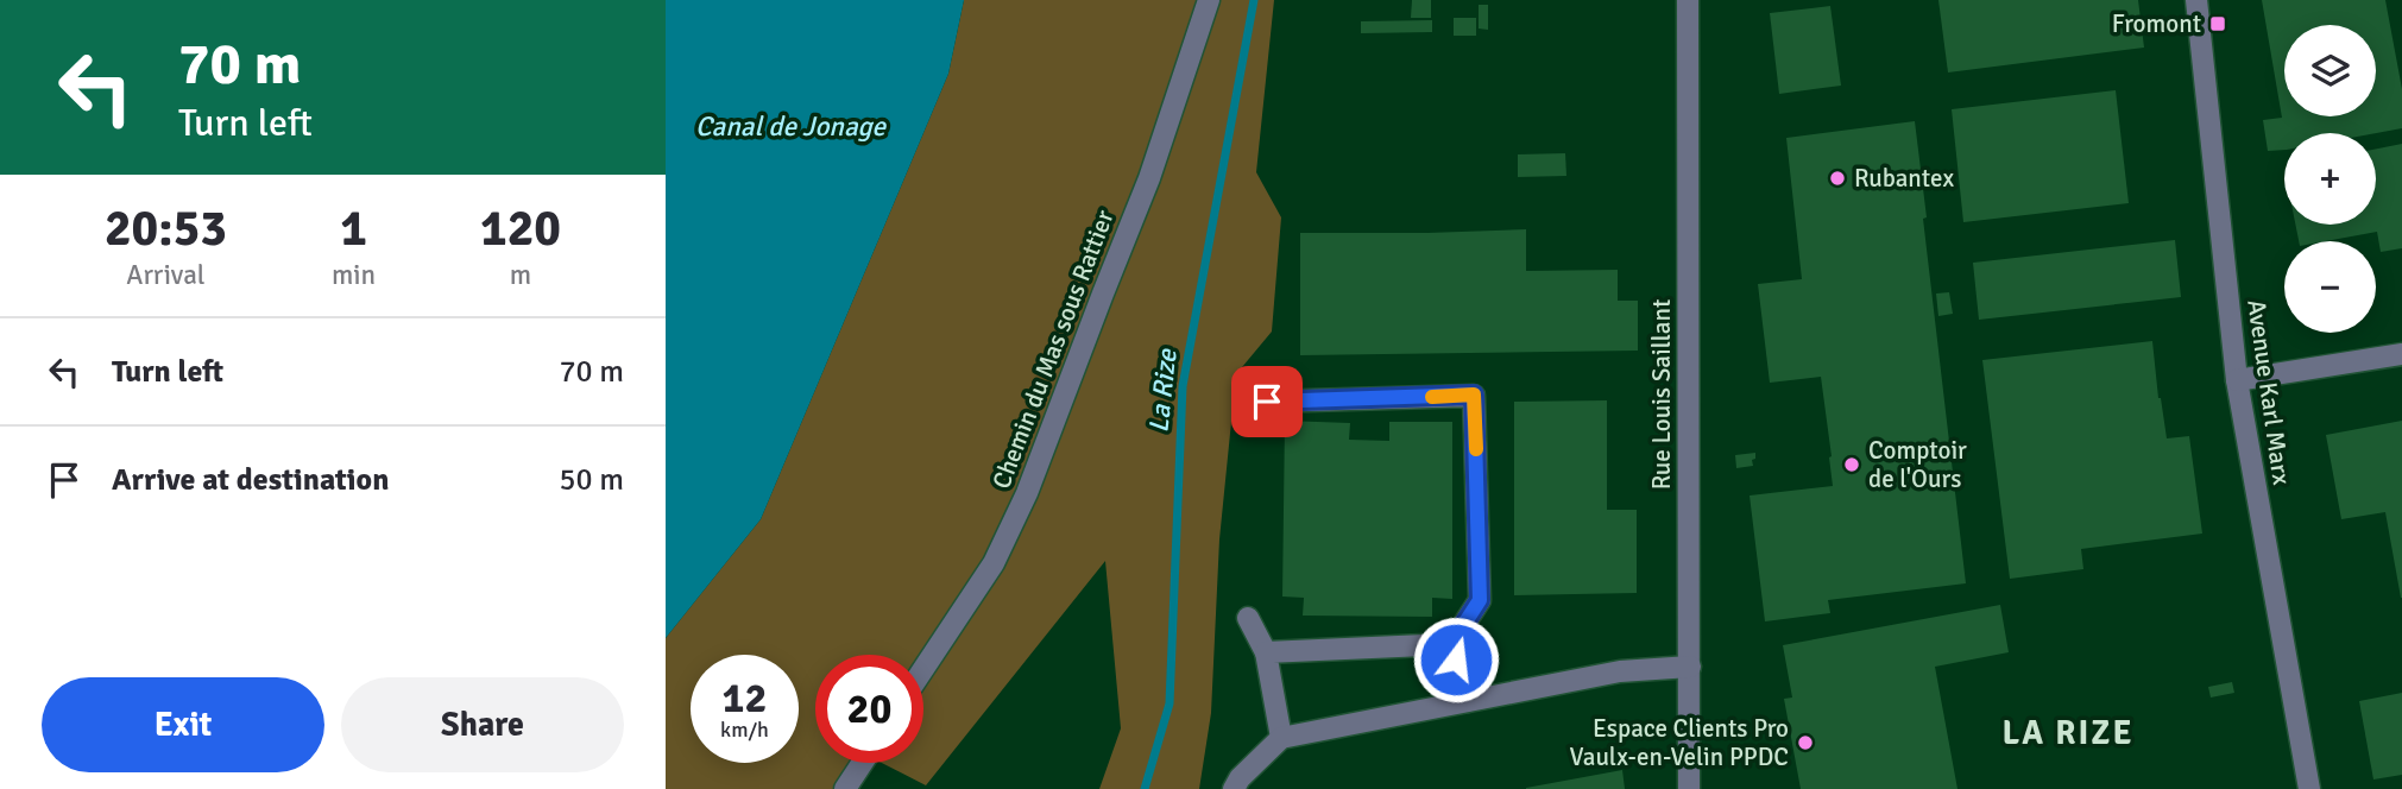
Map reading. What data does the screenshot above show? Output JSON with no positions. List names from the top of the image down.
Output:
{
  "streets": {
    "street": ["Chemin du Mas sous Rattier", "Avenue Karl Marx", "Rue Louis Saillant"]
  },
  "districts": ["LA RIZE"],
  "water": ["Canal de Jonage", "La Rize"],
  "places": {
    "transit": ["Fromont"],
    "other": ["Rubantex", "Comptoir de l'Ours", "Espace Clients Pro Vaulx-en-Velin PPDC"]
  },
  "page": {
    "turn": ["70 m", "Turn left"],
    "map_buttons": ["+", "−"],
    "eta": [
      "20:53",
      "Arrival",
      "1",
      "min",
      "120",
      "m"
    ],
    "list": [
      {
        "name": "Turn left",
        "value": "70 m"
      },
      {
        "name": "Arrive at destination",
        "value": "50 m"
      }
    ],
    "speed": "12 km/h",
    "limit": "20",
    "buttons": ["Exit", "Share"]
  }
}
